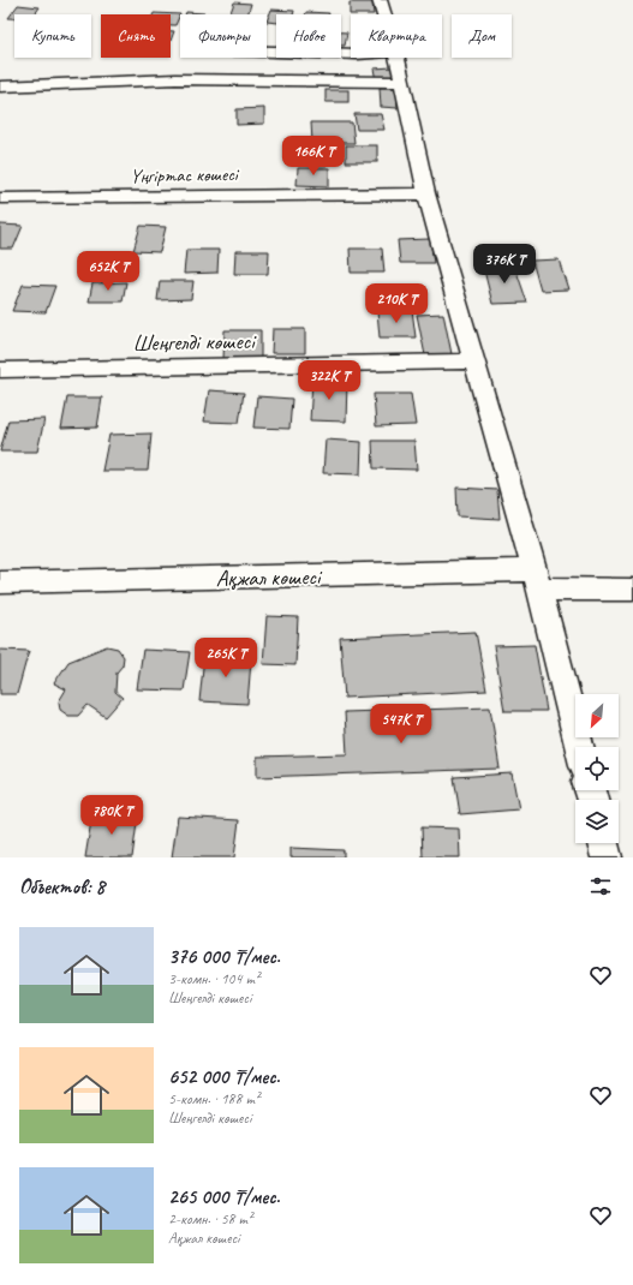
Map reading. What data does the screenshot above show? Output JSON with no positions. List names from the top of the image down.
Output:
{
  "streets": {
    "street": ["Үңгіртас көшесі", "Шеңгелді көшесі", "Ақжал көшесі"]
  },
  "north": "bottom left",
  "page": {
    "chip": [
      "Купить",
      "Снять",
      "Фильтры",
      "Новое",
      "Квартира",
      "Дом"
    ],
    "price": [
      "166K ₸",
      "376K ₸",
      "652K ₸",
      "210K ₸",
      "322K ₸",
      "265K ₸",
      "547K ₸",
      "780K ₸"
    ],
    "heading": "Объектов: 8",
    "list": [
      {
        "name": "376 000 ₸/мес.",
        "note": "3-комн. · 104 m² · Шеңгелді көшесі"
      },
      {
        "name": "652 000 ₸/мес.",
        "note": "5-комн. · 188 m² · Шеңгелді көшесі"
      },
      {
        "name": "265 000 ₸/мес.",
        "note": "2-комн. · 58 m² · Ақжал көшесі"
      }
    ]
  }
}
